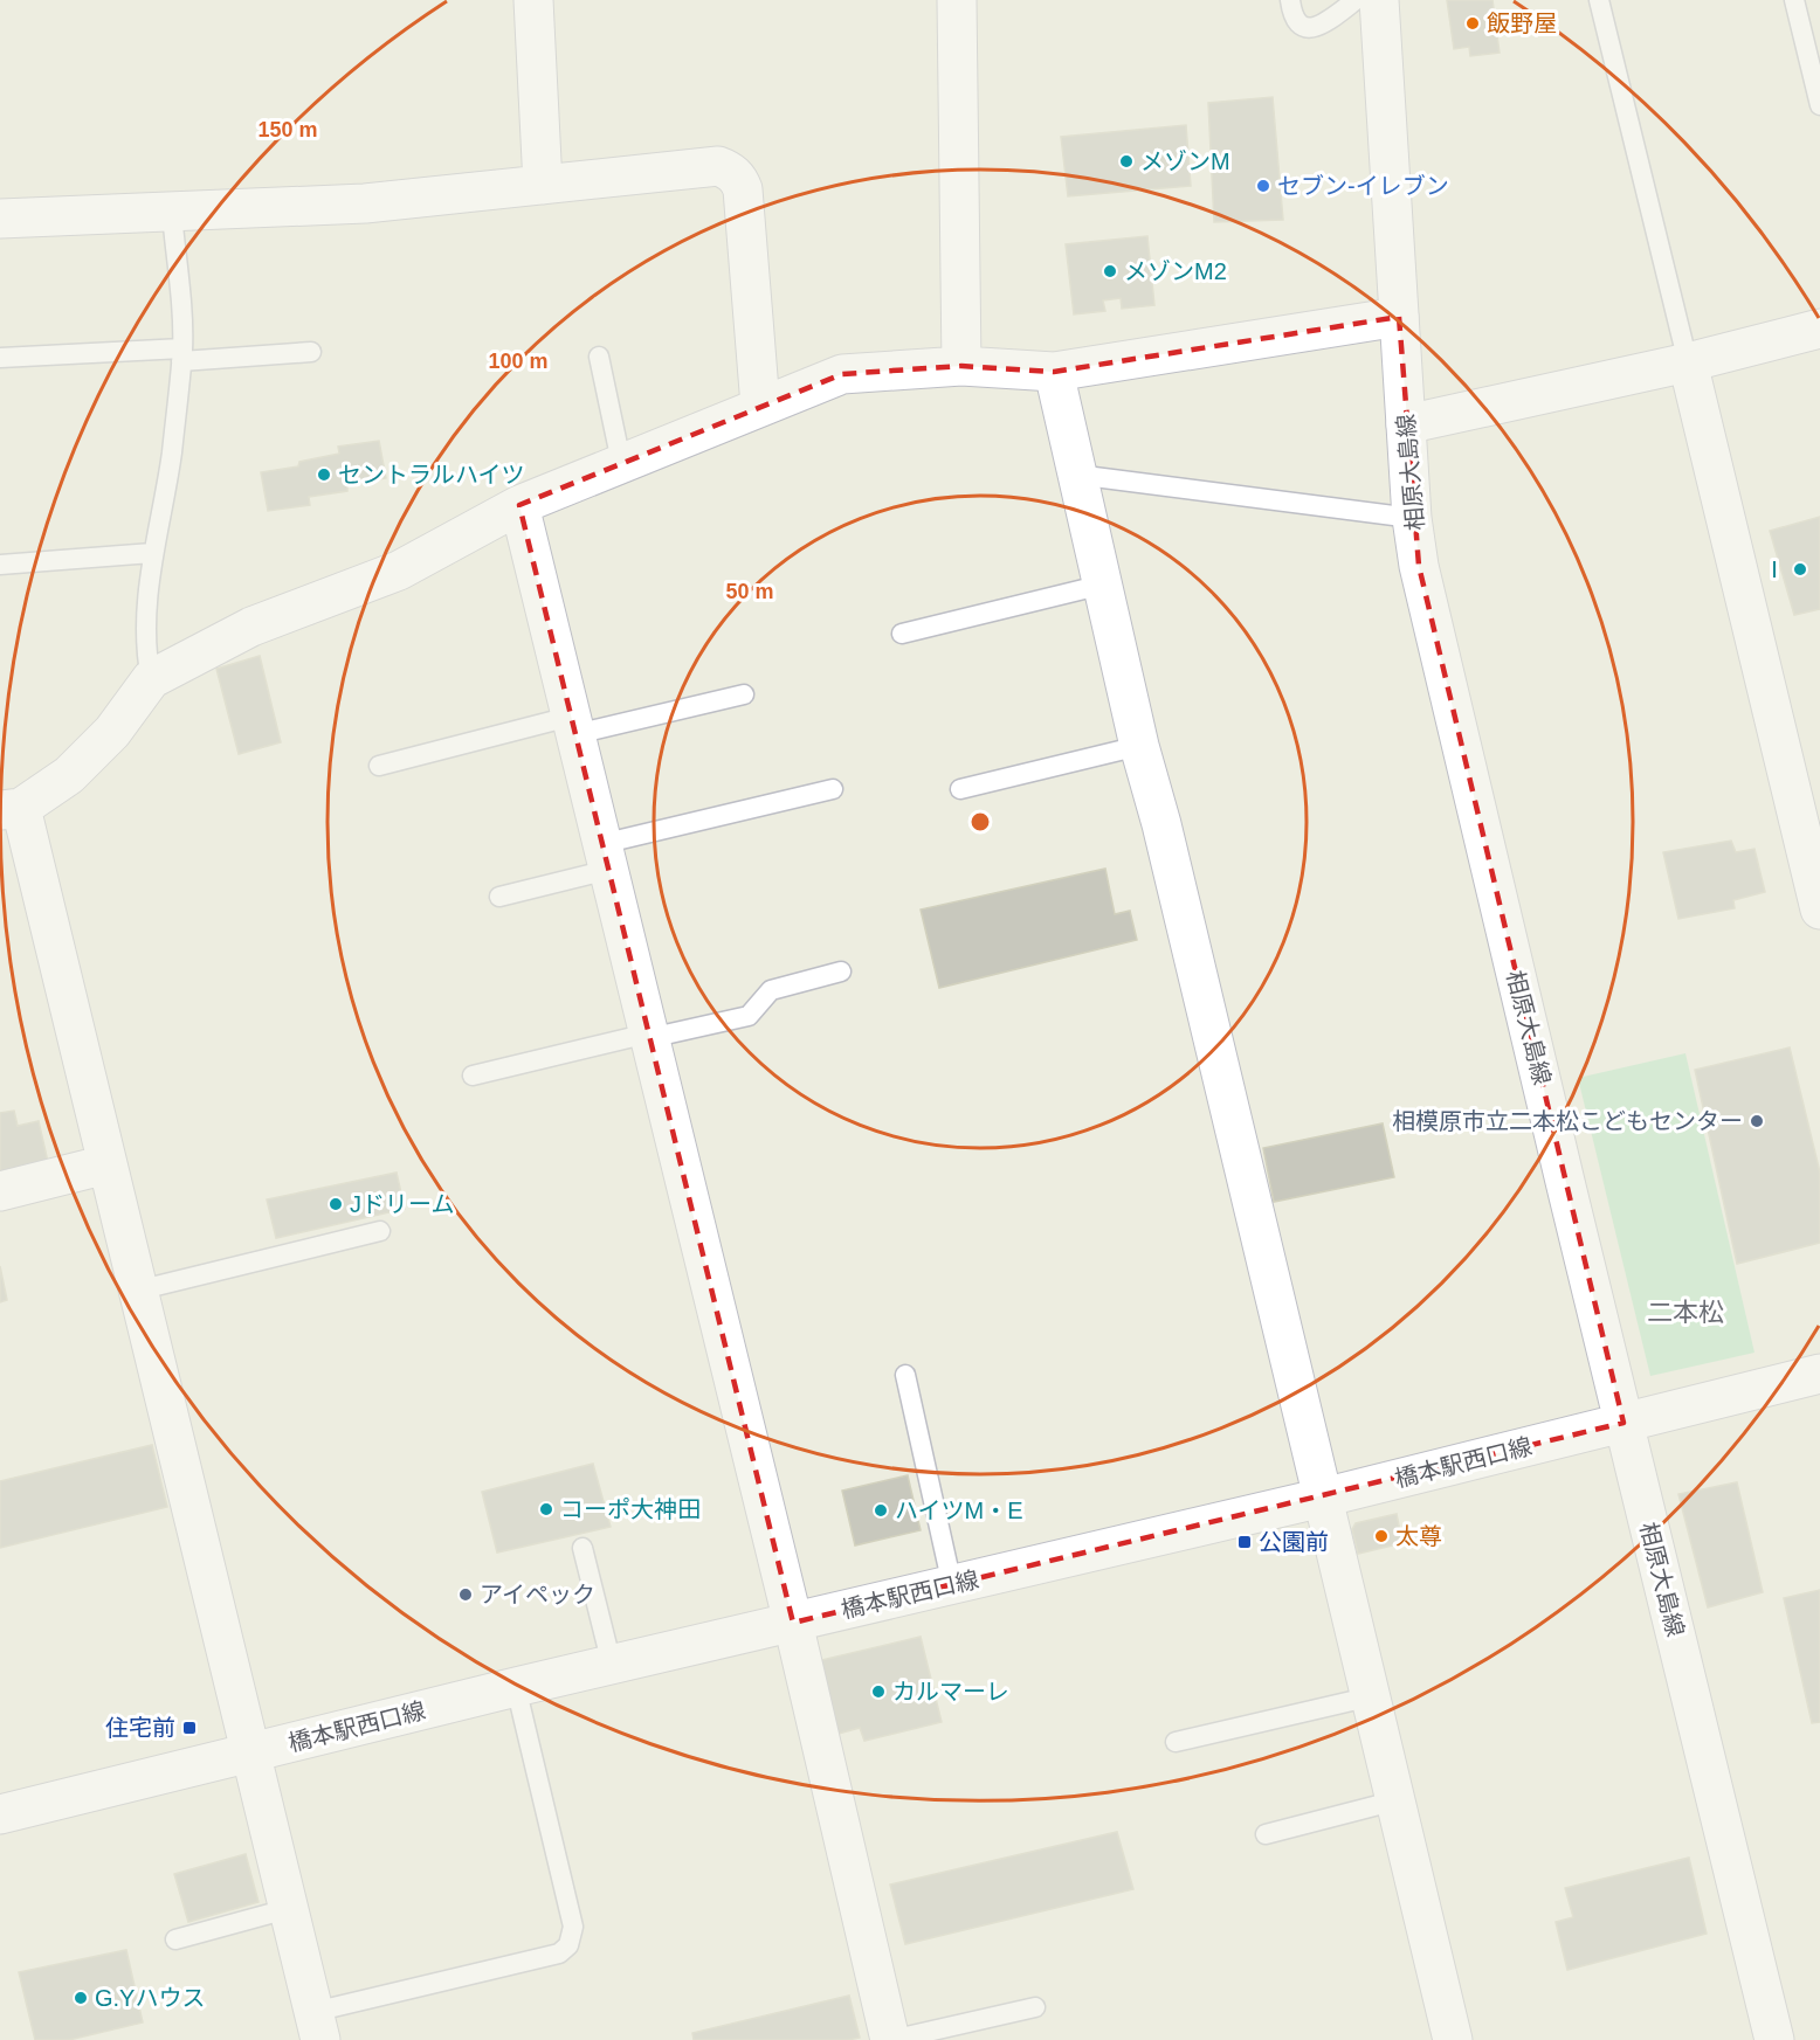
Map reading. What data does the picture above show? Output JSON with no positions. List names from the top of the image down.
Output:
{
  "streets": {
    "street": ["相原大島線", "橋本駅西口線"]
  },
  "crossings": [
    ["相原大島線", "橋本駅西口線"]
  ],
  "districts": ["二本松"],
  "places": {
    "other": [
      "飯野屋",
      "メゾンM",
      "セブン-イレブン",
      "メゾンM2",
      "セントラルハイツ",
      "Ⅰ",
      "相模原市立二本松こどもセンター",
      "Jドリーム",
      "コーポ大神田",
      "ハイツM・E",
      "太尊",
      "アイペック",
      "カルマーレ",
      "G.Yハウス"
    ],
    "transit": ["公園前", "住宅前"]
  },
  "rings": ["150 m", "100 m", "50 m"]
}
